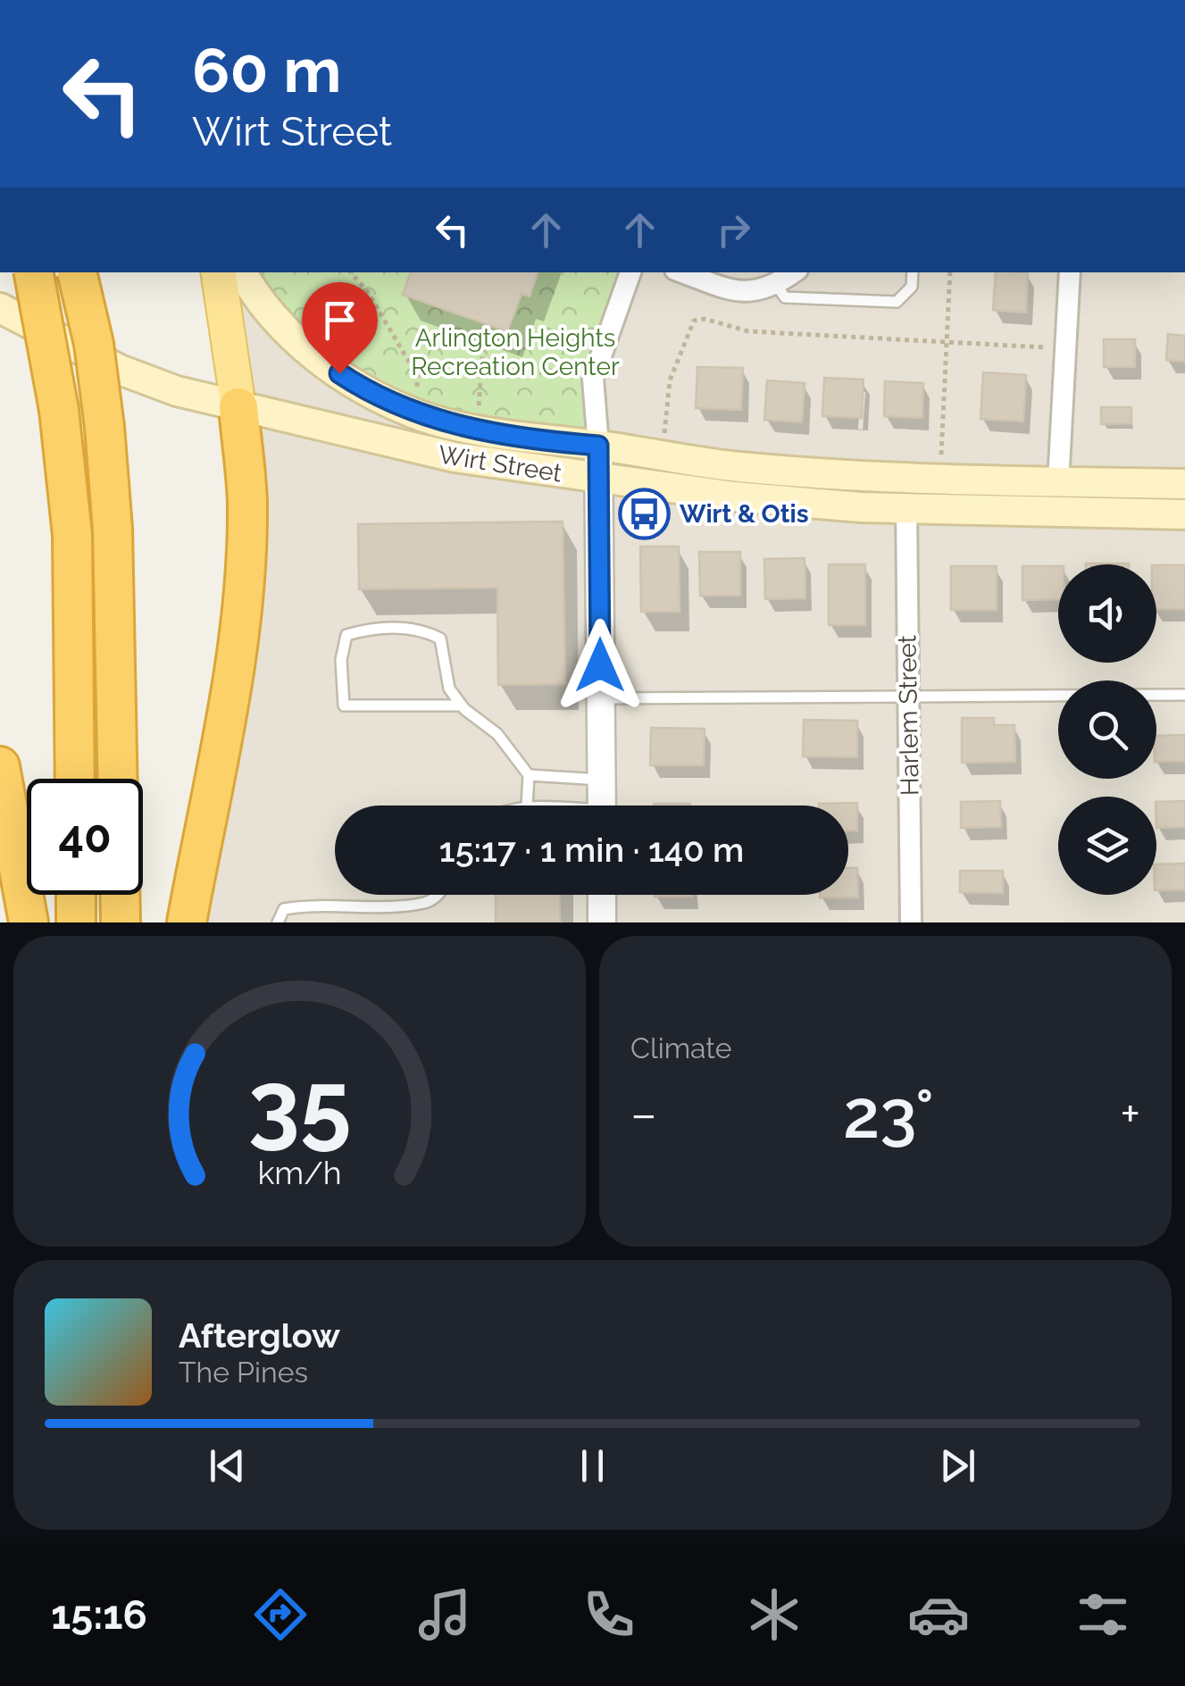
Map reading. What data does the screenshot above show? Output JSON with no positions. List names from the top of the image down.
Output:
{
  "streets": {
    "main road": ["Wirt Street"],
    "street": ["Harlem Street"]
  },
  "crossings": [
    ["Wirt Street", "Harlem Street"]
  ],
  "parks": ["Arlington Heights Recreation Center"],
  "places": {
    "bus stop": ["Wirt & Otis"]
  },
  "page": {
    "turn": ["60 m", "Wirt Street"],
    "limit": "40",
    "trip": "15:17 · 1 min · 140 m",
    "tile": "Climate",
    "heat": ["−", "23°", "+"],
    "song": ["Afterglow", "The Pines"],
    "tabs": "15:16",
    "gauge": ["35", "km/h"]
  }
}
